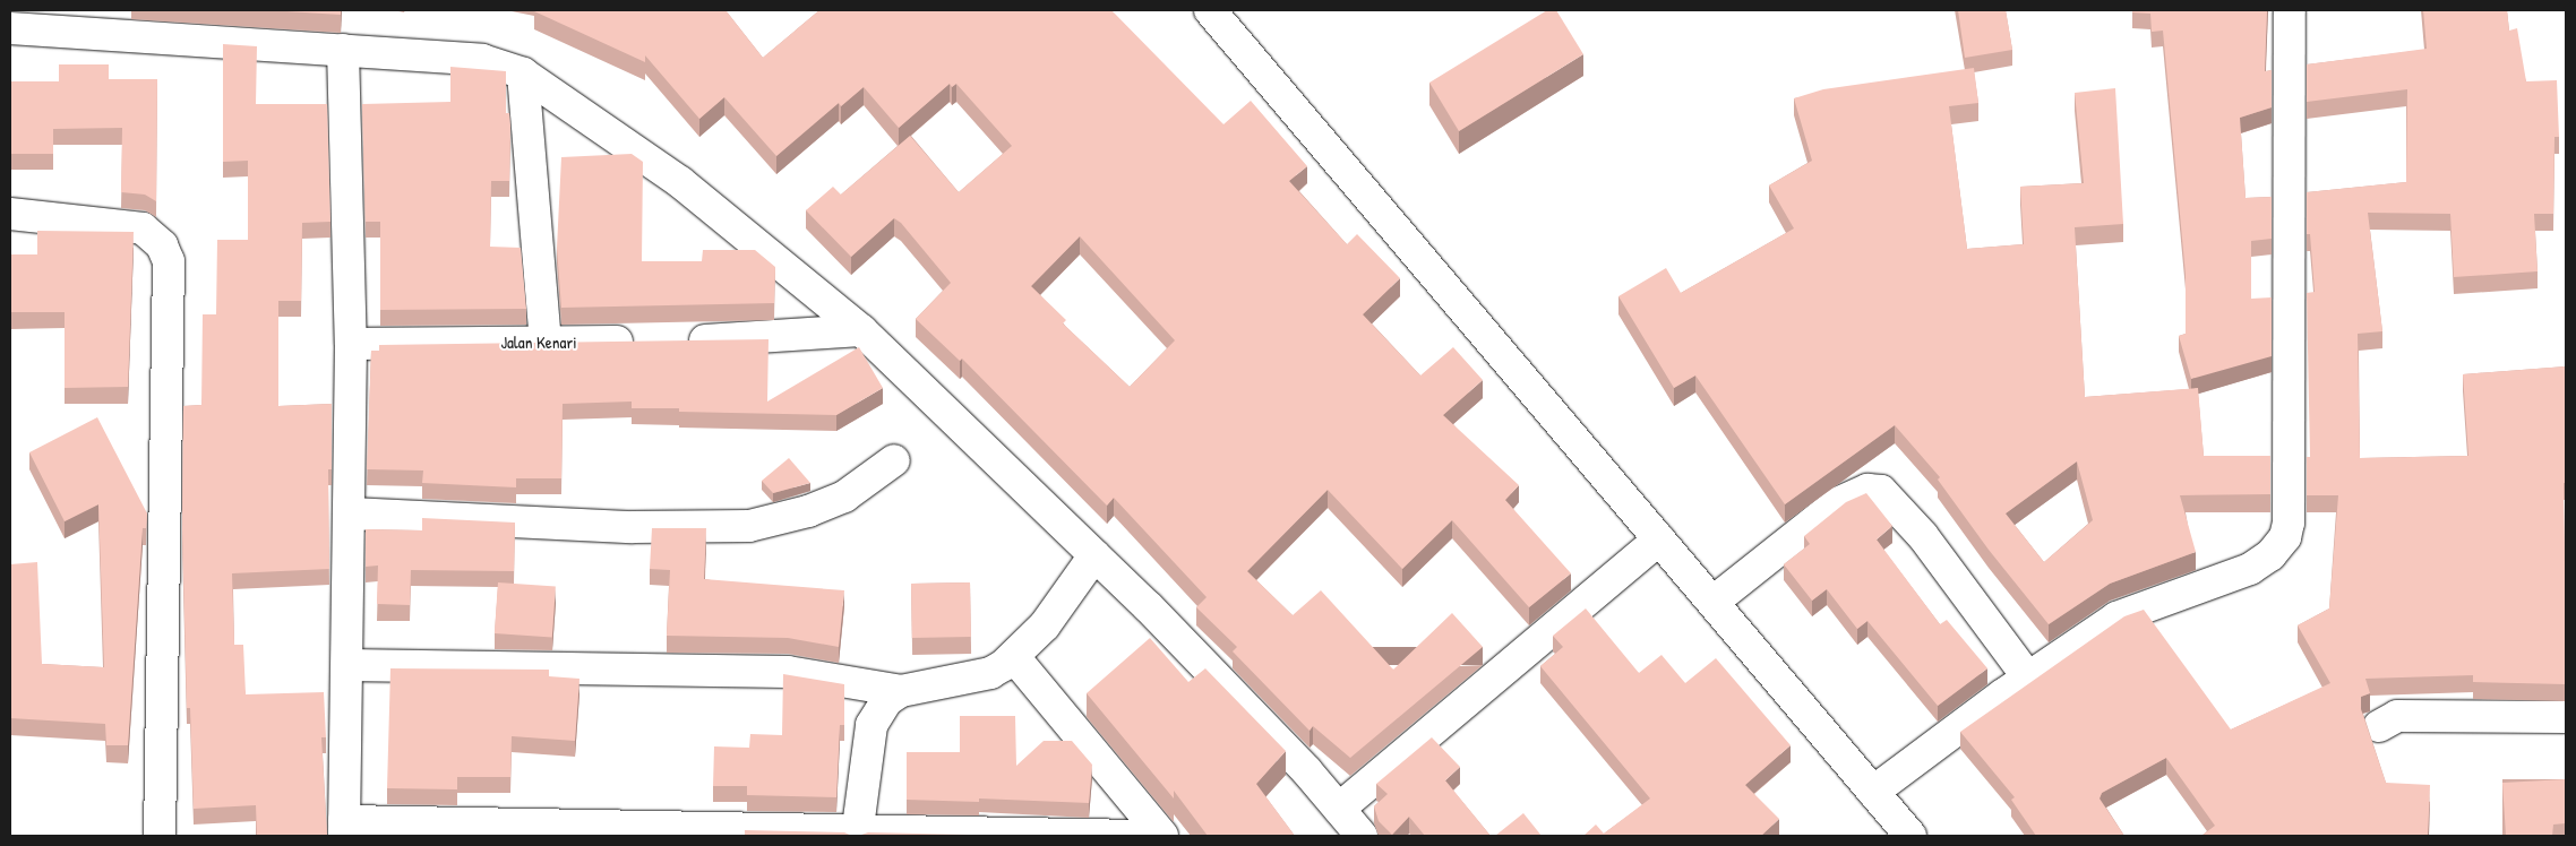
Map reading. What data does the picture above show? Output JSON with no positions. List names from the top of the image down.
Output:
{
  "streets": {
    "street": ["Jalan Kenari"]
  }
}
